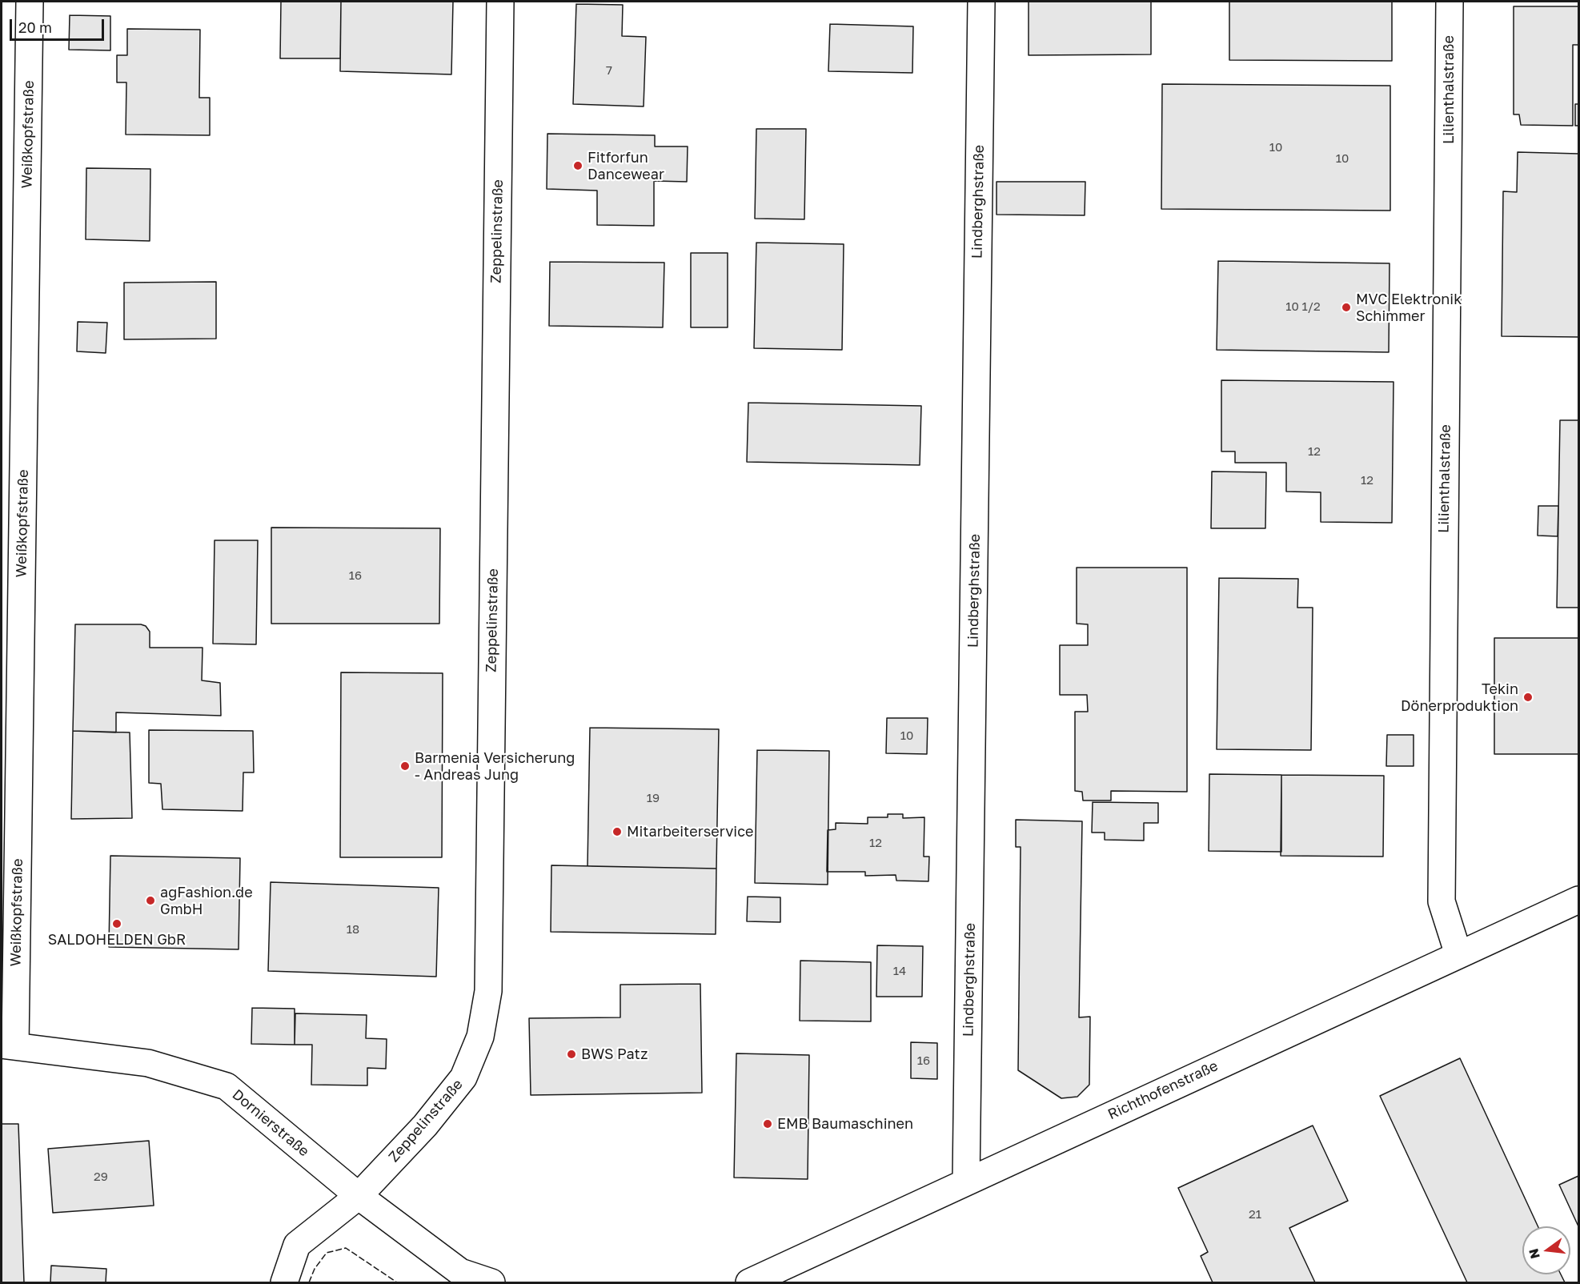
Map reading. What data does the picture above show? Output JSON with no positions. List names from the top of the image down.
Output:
{
  "streets": {
    "street": [
      "Lilienthalstraße",
      "Weißkopfstraße",
      "Lindberghstraße",
      "Zeppelinstraße",
      "Richthofenstraße",
      "Dornierstraße"
    ]
  },
  "crossings": [
    ["Lilienthalstraße", "Richthofenstraße"],
    ["Weißkopfstraße", "Dornierstraße"],
    ["Lindberghstraße", "Richthofenstraße"],
    ["Zeppelinstraße", "Dornierstraße"]
  ],
  "places": [
    "Fitforfun Dancewear",
    "MVC Elektronik Schimmer",
    "Tekin Dönerproduktion",
    "Barmenia Versicherung - Andreas Jung",
    "Mitarbeiterservice",
    "agFashion.de GmbH",
    "SALDOHELDEN GbR",
    "BWS Patz",
    "EMB Baumaschinen"
  ],
  "house_numbers": [
    "7",
    "10",
    "10",
    "10 1/2",
    "12",
    "12",
    "16",
    "10",
    "19",
    "12",
    "18",
    "14",
    "16",
    "29",
    "21"
  ],
  "scale_bar": "20 m",
  "north": "left"
}
